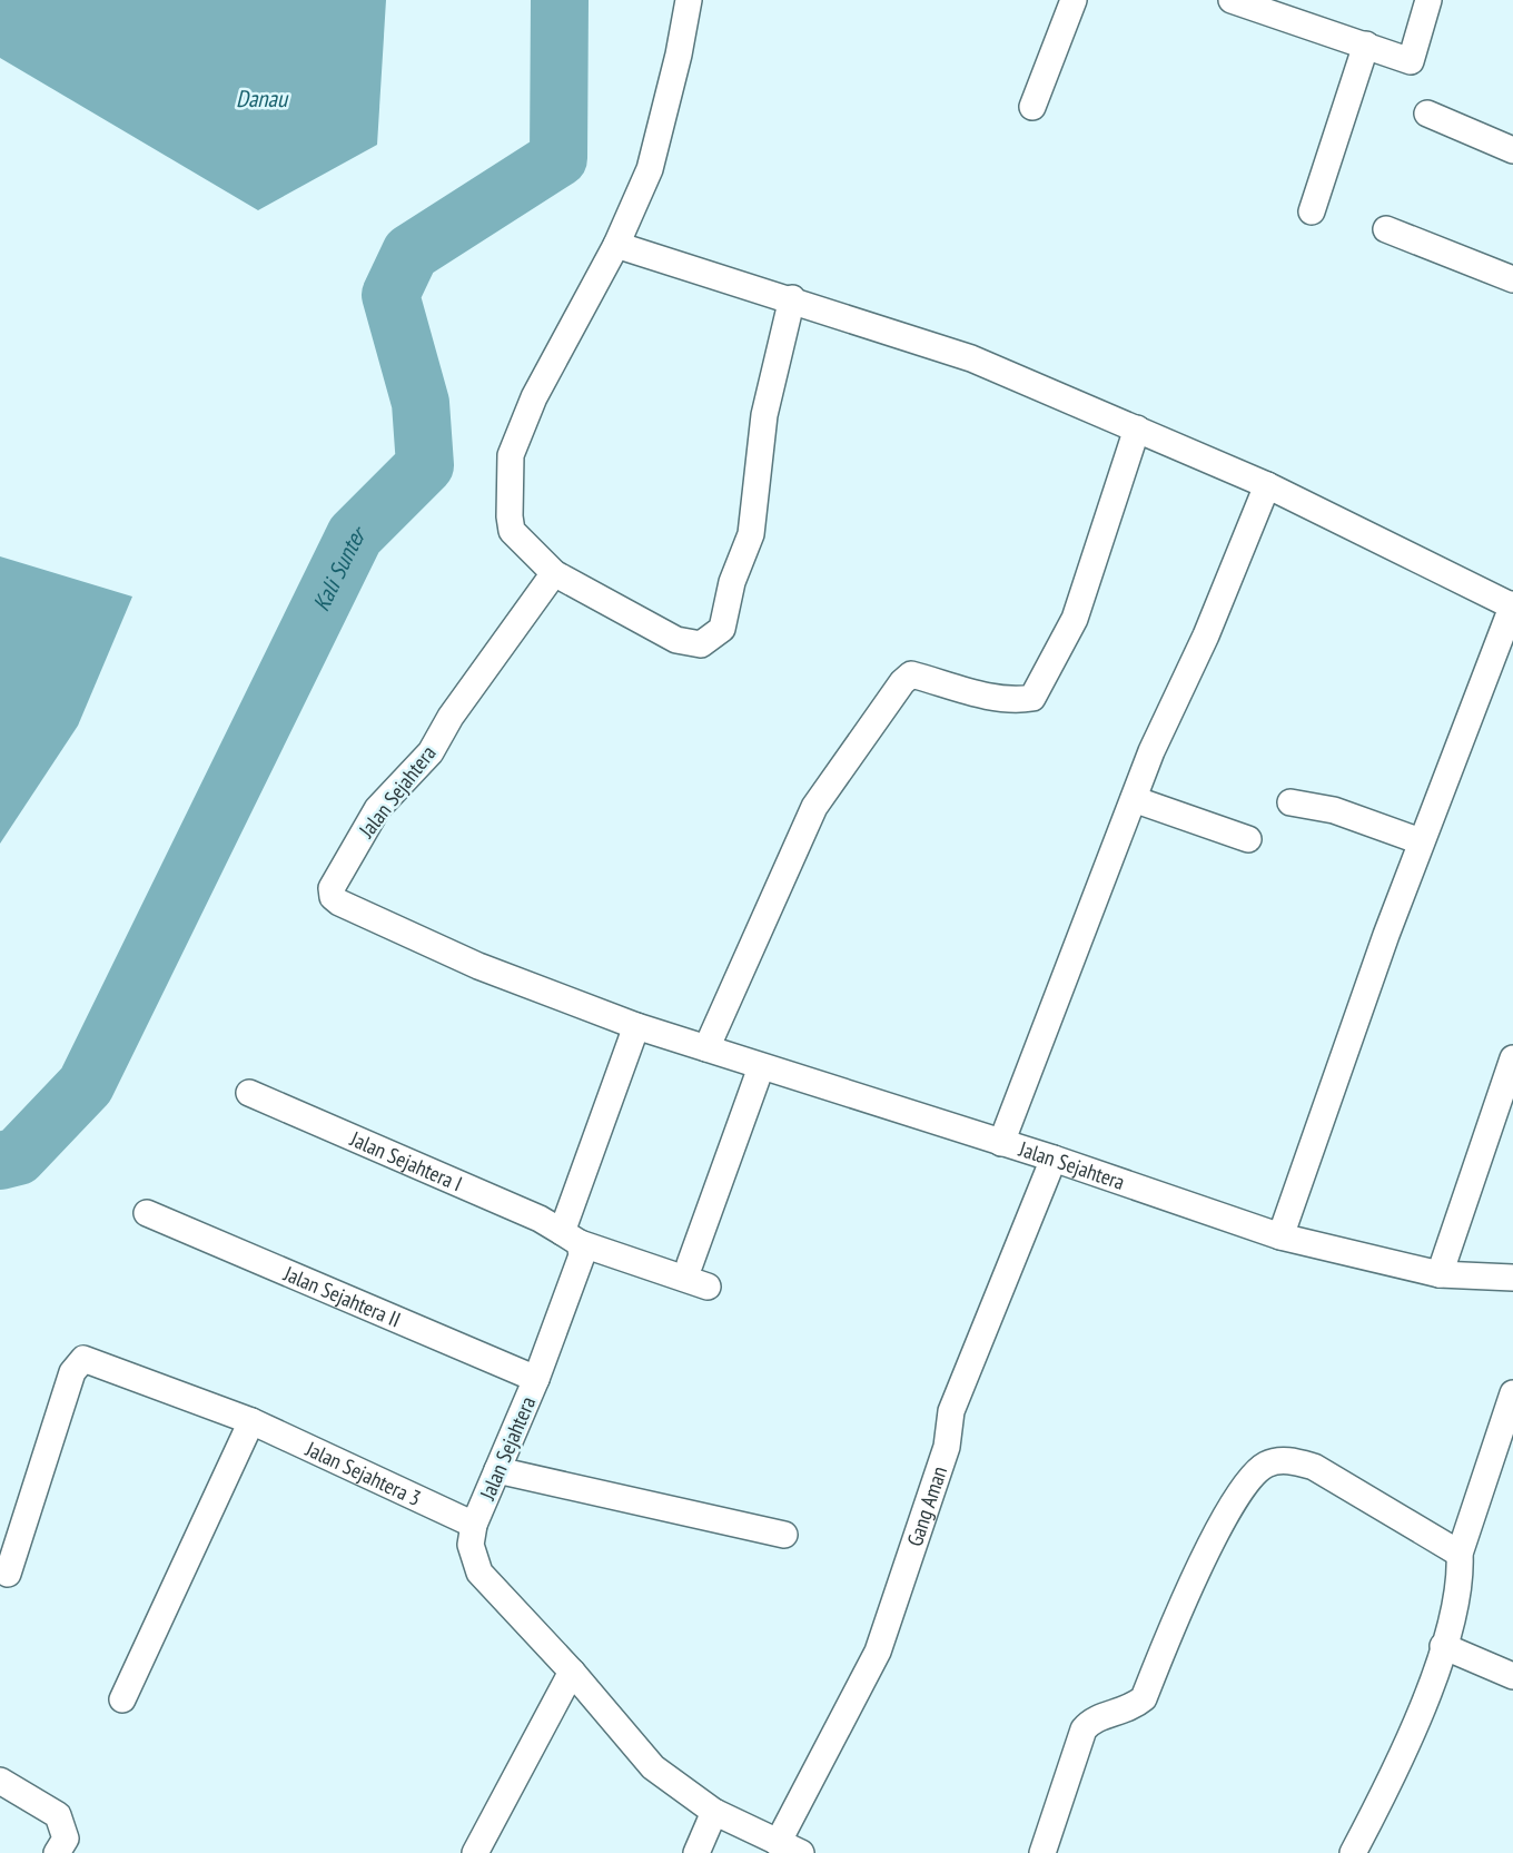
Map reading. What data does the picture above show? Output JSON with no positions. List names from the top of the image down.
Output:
{
  "streets": {
    "street": [
      "Jalan Sejahtera",
      "Jalan Sejahtera I",
      "Jalan Sejahtera II",
      "Jalan Sejahtera 3",
      "Gang Aman"
    ]
  },
  "crossings": [
    ["Jalan Sejahtera", "Jalan Sejahtera I"],
    ["Jalan Sejahtera", "Jalan Sejahtera II"],
    ["Jalan Sejahtera", "Jalan Sejahtera 3"],
    ["Jalan Sejahtera", "Gang Aman"]
  ],
  "water": ["Danau", "Kali Sunter"]
}
